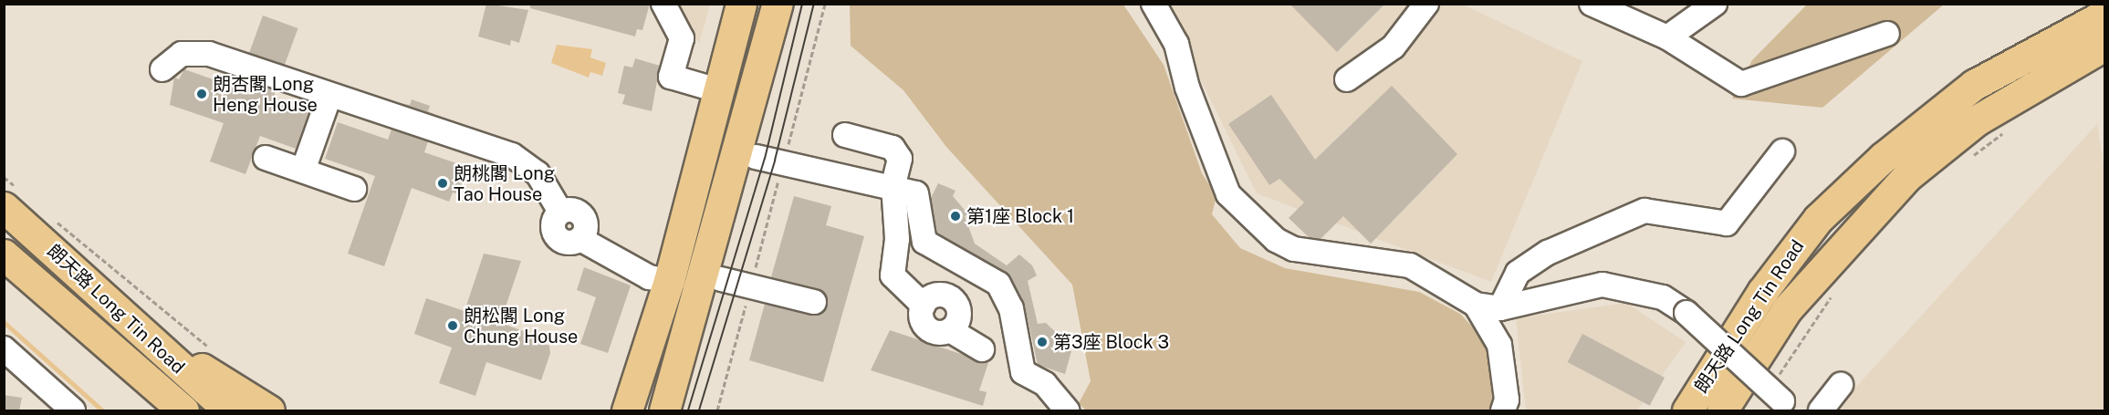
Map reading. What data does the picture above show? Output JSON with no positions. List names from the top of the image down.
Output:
{
  "streets": {
    "main road": ["朗天路 Long Tin Road"]
  },
  "places": [
    "朗杏閣 Long Heng House",
    "朗桃閣 Long Tao House",
    "第1座 Block 1",
    "朗松閣 Long Chung House",
    "第3座 Block 3"
  ]
}
